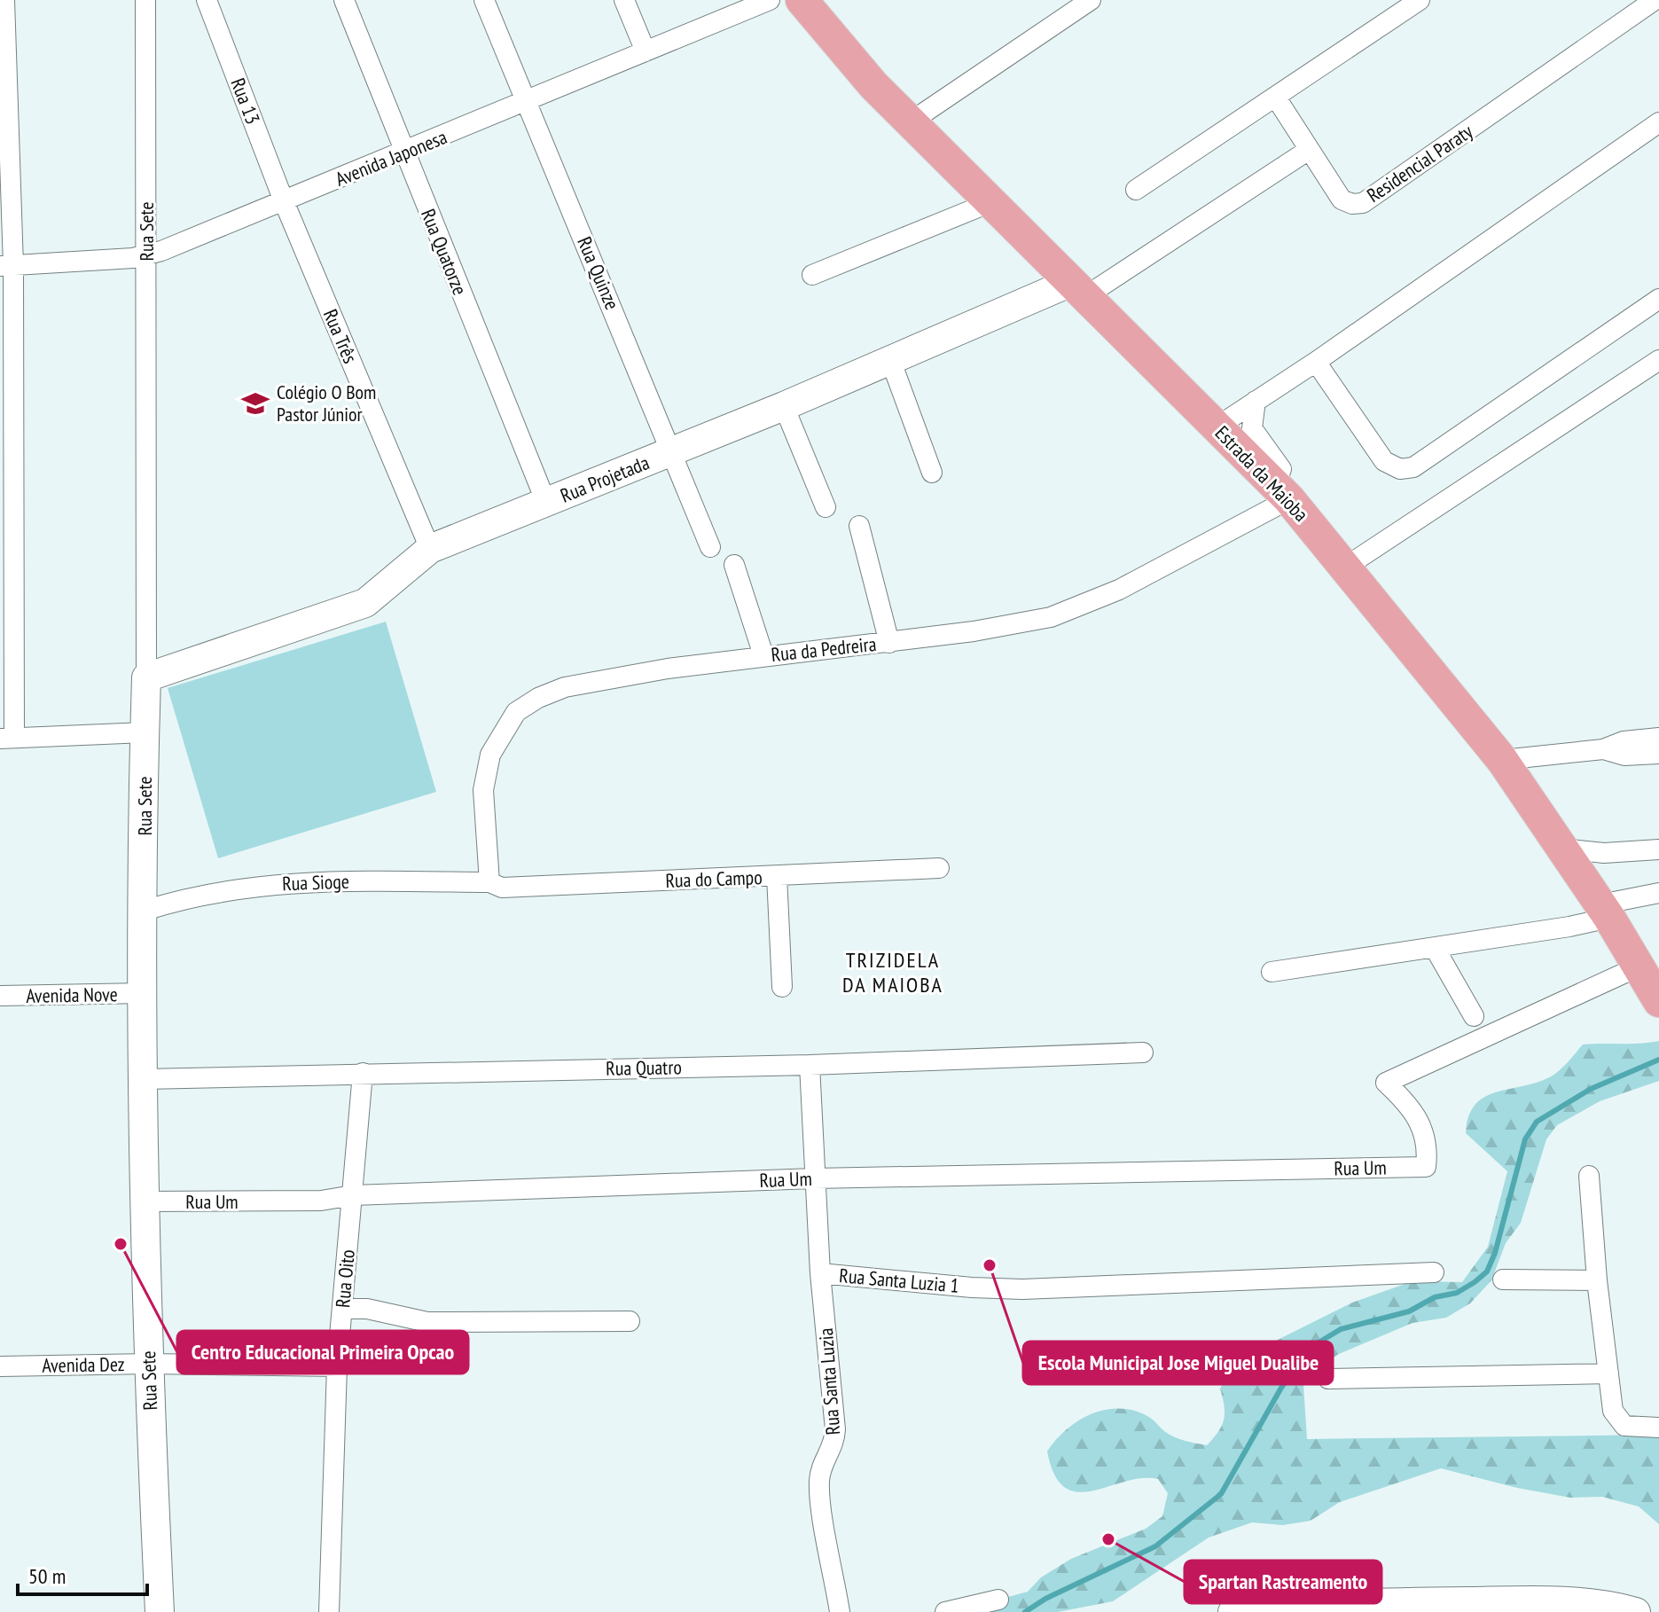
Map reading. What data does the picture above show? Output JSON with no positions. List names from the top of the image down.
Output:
{
  "streets": {
    "main road": ["Estrada da Maioba"],
    "street": [
      "Rua 13",
      "Avenida Japonesa",
      "Residencial Paraty",
      "Rua Sete",
      "Rua Quatorze",
      "Rua Quinze",
      "Rua Três",
      "Rua Projetada",
      "Rua da Pedreira",
      "Rua do Campo",
      "Rua Sioge",
      "Avenida Nove",
      "Rua Quatro",
      "Rua Um",
      "Rua Oito",
      "Rua Santa Luzia 1",
      "Avenida Dez",
      "Rua Santa Luzia"
    ]
  },
  "crossings": [
    ["Rua 13", "Avenida Japonesa"],
    ["Rua 13", "Rua Três"],
    ["Avenida Japonesa", "Rua Sete"],
    ["Avenida Japonesa", "Rua Quatorze"],
    ["Avenida Japonesa", "Rua Quinze"],
    ["Avenida Japonesa", "Rua Três"],
    ["Rua Sete", "Rua Projetada"],
    ["Rua Sete", "Rua Sioge"],
    ["Rua Sete", "Avenida Nove"],
    ["Rua Sete", "Rua Quatro"],
    ["Rua Sete", "Rua Um"],
    ["Rua Sete", "Avenida Dez"],
    ["Rua Quatorze", "Rua Projetada"],
    ["Rua Quinze", "Rua Projetada"],
    ["Rua Três", "Rua Projetada"],
    ["Estrada da Maioba", "Rua Projetada"],
    ["Estrada da Maioba", "Rua da Pedreira"],
    ["Estrada da Maioba", "Rua Um"],
    ["Rua da Pedreira", "Rua do Campo"],
    ["Rua da Pedreira", "Rua Sioge"],
    ["Rua do Campo", "Rua Sioge"],
    ["Rua Quatro", "Rua Oito"],
    ["Rua Um", "Rua Oito"],
    ["Rua Oito", "Avenida Dez"],
    ["Rua Santa Luzia 1", "Rua Santa Luzia"]
  ],
  "districts": ["TRIZIDELA DA MAIOBA"],
  "places": {
    "school or university": ["Colégio O Bom Pastor Júnior"],
    "other": ["Centro Educacional Primeira Opcao", "Escola Municipal Jose Miguel Dualibe", "Spartan Rastreamento"]
  },
  "scale_bar": "50 m"
}
